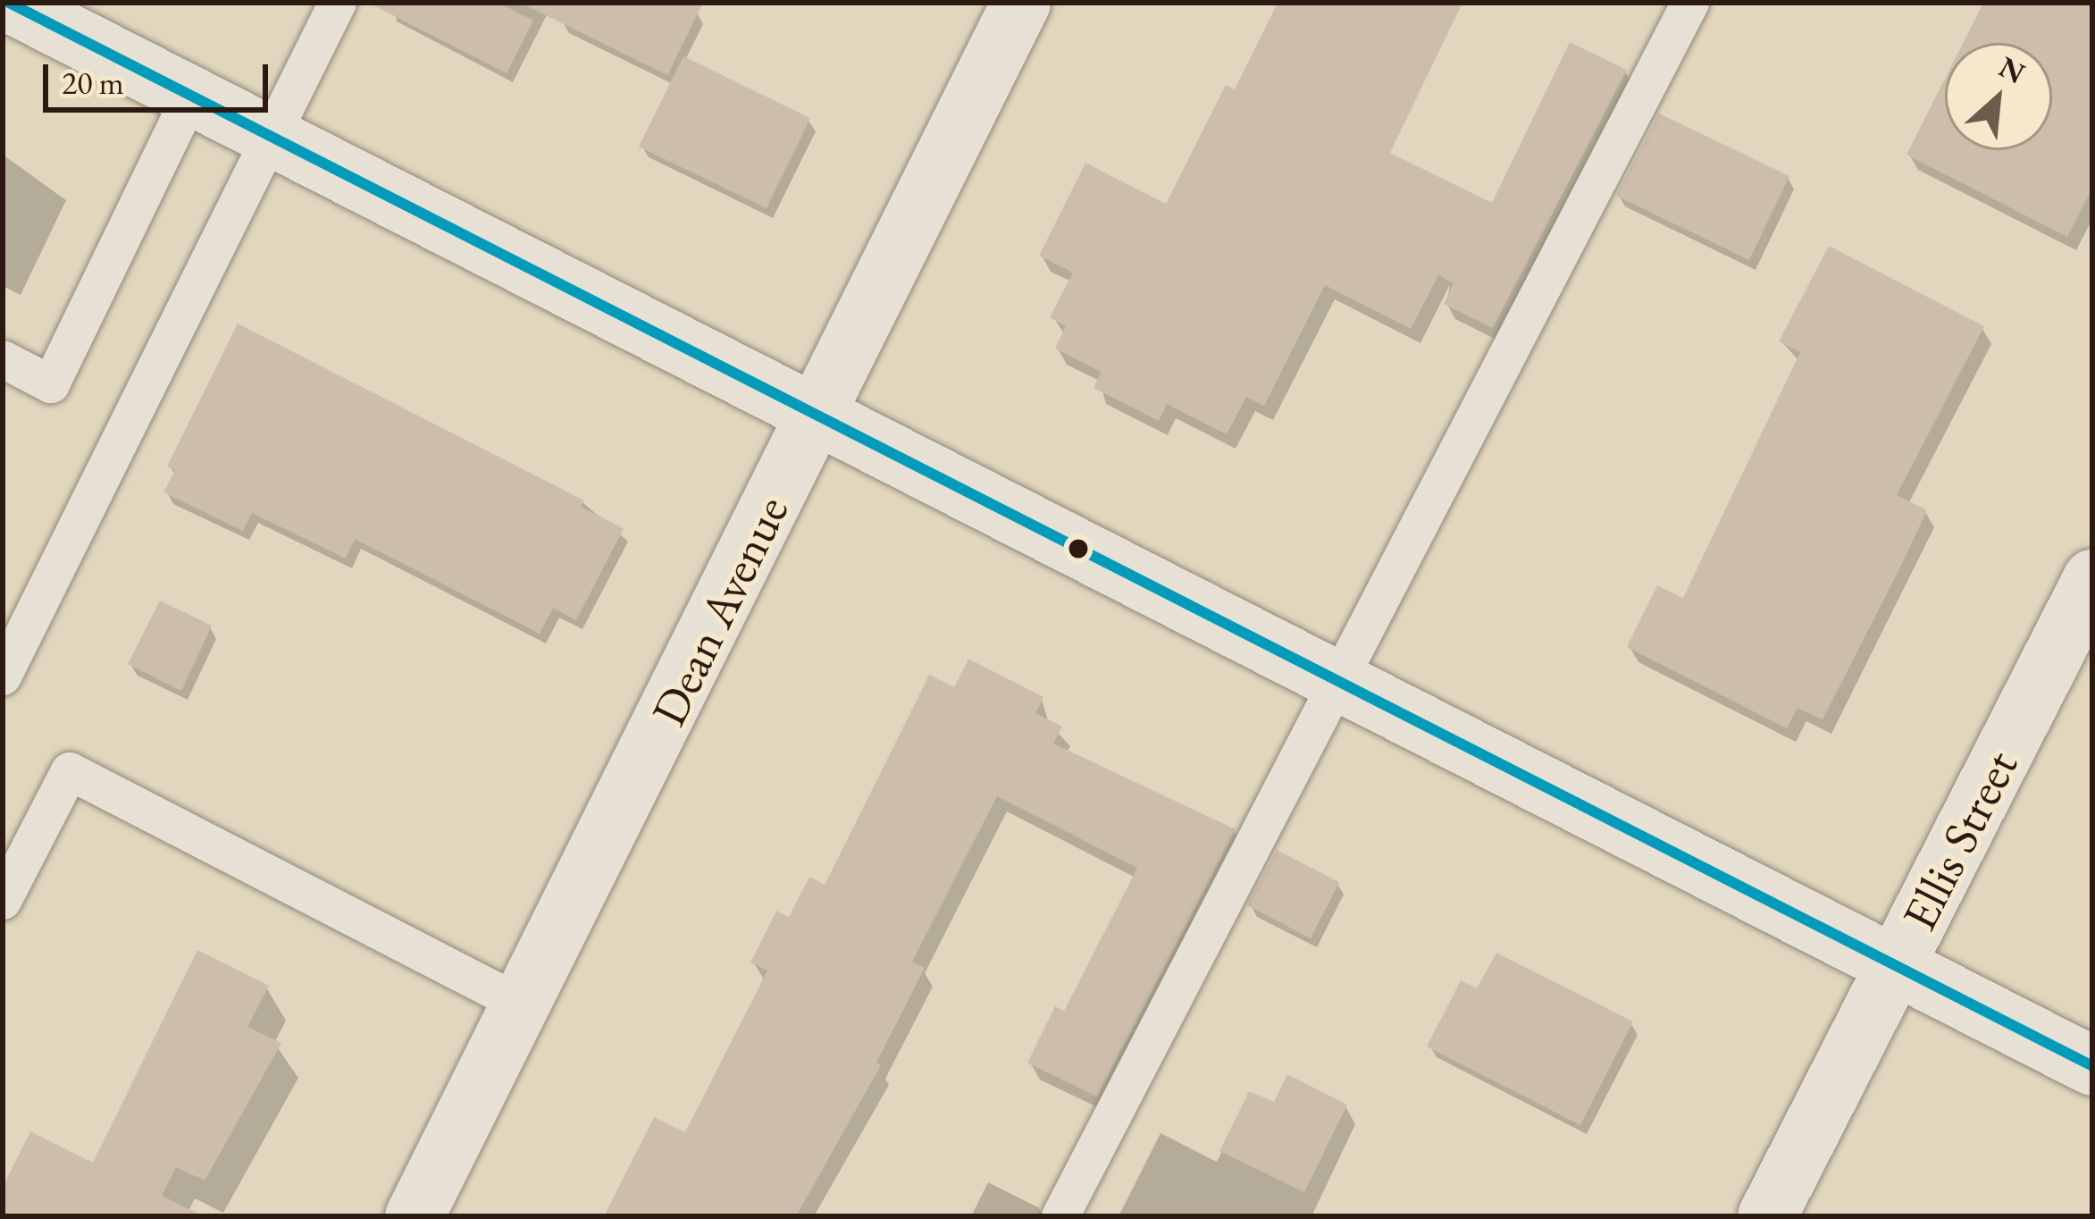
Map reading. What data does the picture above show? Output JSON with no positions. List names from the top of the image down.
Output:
{
  "streets": {
    "main road": ["Dean Avenue", "Ellis Street"]
  },
  "scale_bar": "20 m",
  "north": "top right"
}
